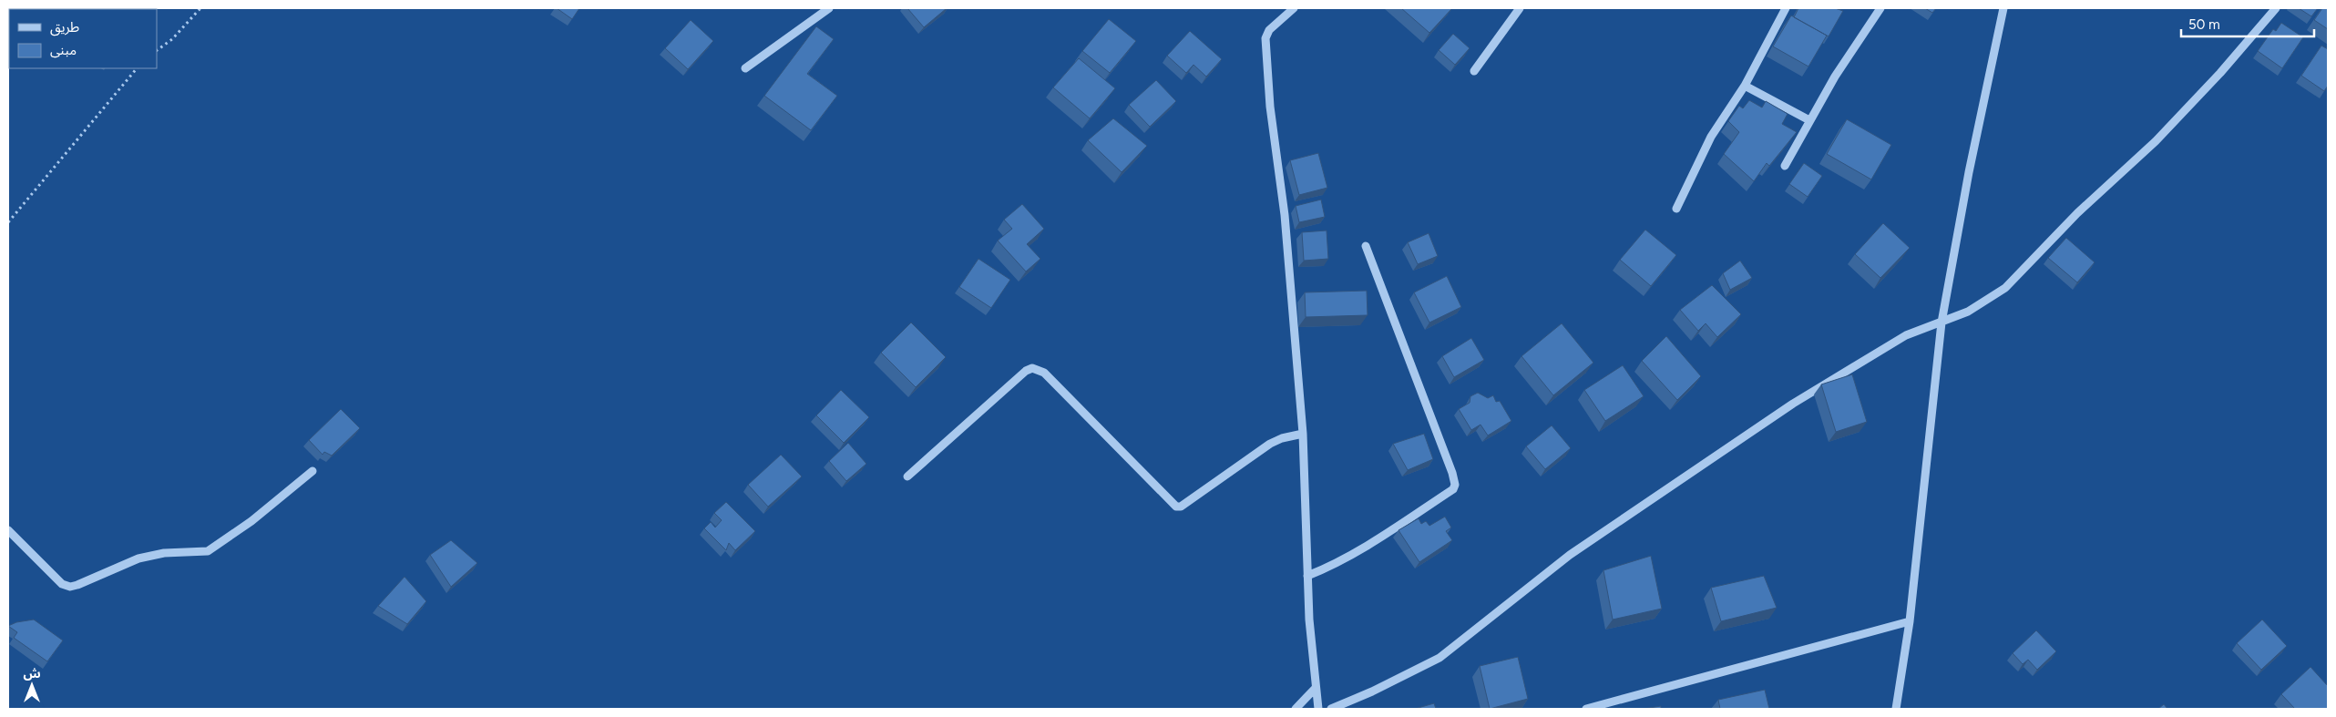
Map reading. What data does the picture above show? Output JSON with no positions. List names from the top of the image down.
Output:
{
  "legend": ["طريق", "مبنى"],
  "scale_bar": "50 m",
  "north": "top"
}
